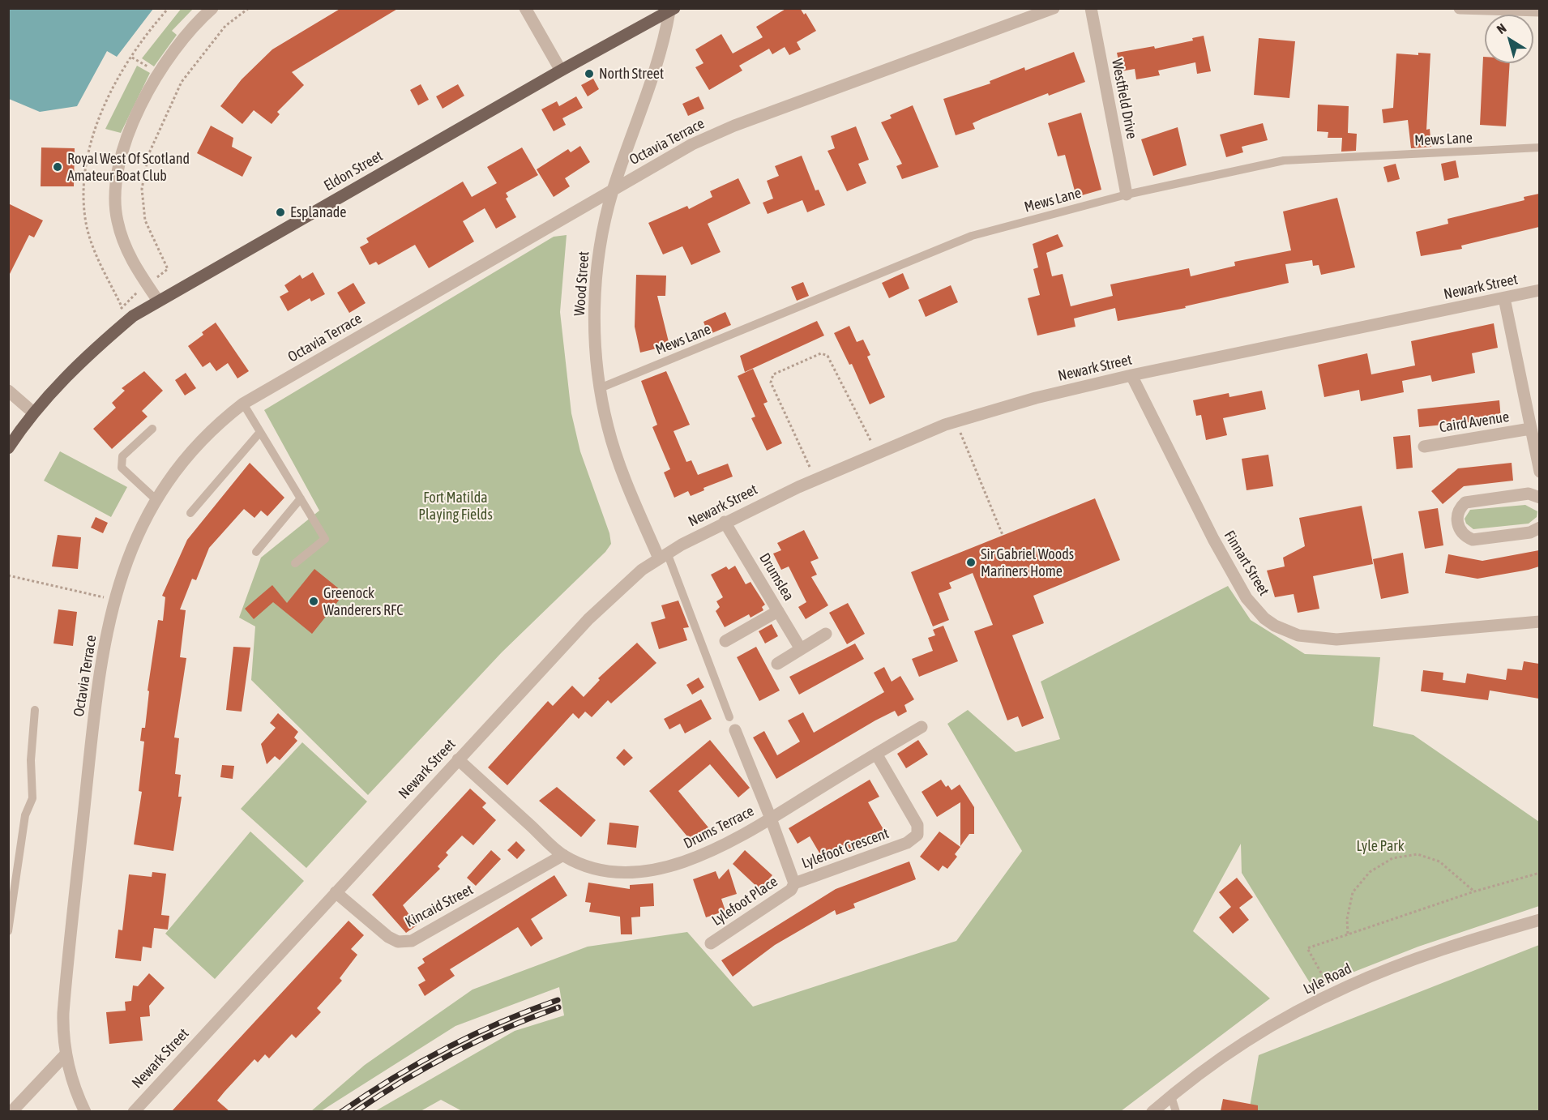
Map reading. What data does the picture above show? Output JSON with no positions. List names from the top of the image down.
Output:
{
  "streets": {
    "main road": ["Eldon Street"],
    "street": [
      "Westfield Drive",
      "Octavia Terrace",
      "Wood Street",
      "Newark Street",
      "Caird Avenue",
      "Finnart Street",
      "Drumslea",
      "Drums Terrace",
      "Lylefoot Crescent",
      "Lylefoot Place",
      "Kincaid Street",
      "Lyle Road"
    ],
    "lane": ["Mews Lane"]
  },
  "crossings": [
    ["Westfield Drive", "Mews Lane"],
    ["Mews Lane", "Wood Street"],
    ["Octavia Terrace", "Wood Street"],
    ["Eldon Street", "Wood Street"],
    ["Wood Street", "Newark Street"],
    ["Newark Street", "Finnart Street"],
    ["Newark Street", "Drumslea"],
    ["Newark Street", "Drums Terrace"],
    ["Newark Street", "Kincaid Street"],
    ["Drums Terrace", "Lylefoot Crescent"],
    ["Drums Terrace", "Kincaid Street"],
    ["Lylefoot Crescent", "Lylefoot Place"]
  ],
  "parks": ["Fort Matilda Playing Fields", "Lyle Park"],
  "places": [
    "North Street",
    "Royal West Of Scotland Amateur Boat Club",
    "Esplanade",
    "Sir Gabriel Woods Mariners Home",
    "Greenock Wanderers RFC"
  ],
  "north": "top left"
}
